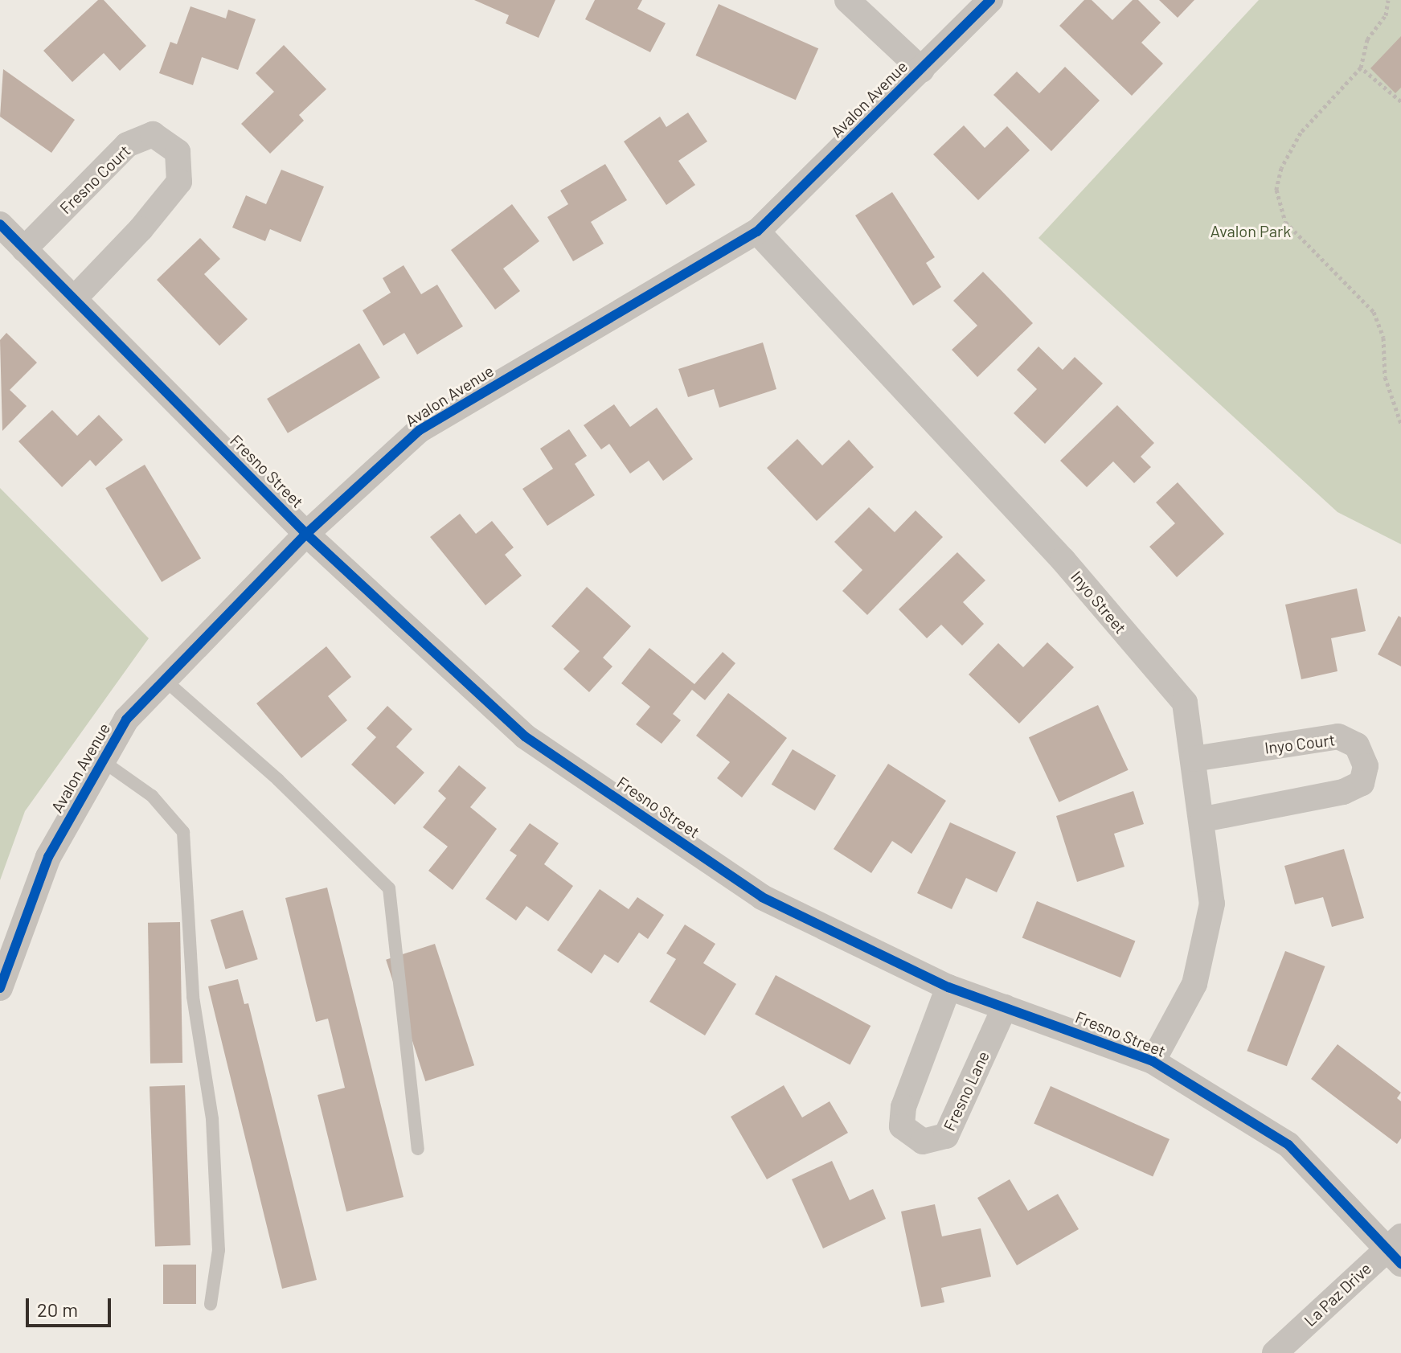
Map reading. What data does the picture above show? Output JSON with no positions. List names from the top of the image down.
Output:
{
  "streets": {
    "street": [
      "Avalon Avenue",
      "Fresno Court",
      "Fresno Street",
      "Inyo Street",
      "Inyo Court",
      "Fresno Lane",
      "La Paz Drive"
    ]
  },
  "crossings": [
    ["Avalon Avenue", "Fresno Street"],
    ["Avalon Avenue", "Inyo Street"],
    ["Fresno Court", "Fresno Street"],
    ["Fresno Street", "Inyo Street"],
    ["Fresno Street", "Fresno Lane"],
    ["Fresno Street", "La Paz Drive"],
    ["Inyo Street", "Inyo Court"]
  ],
  "parks": ["Avalon Park"],
  "scale_bar": "20 m"
}
